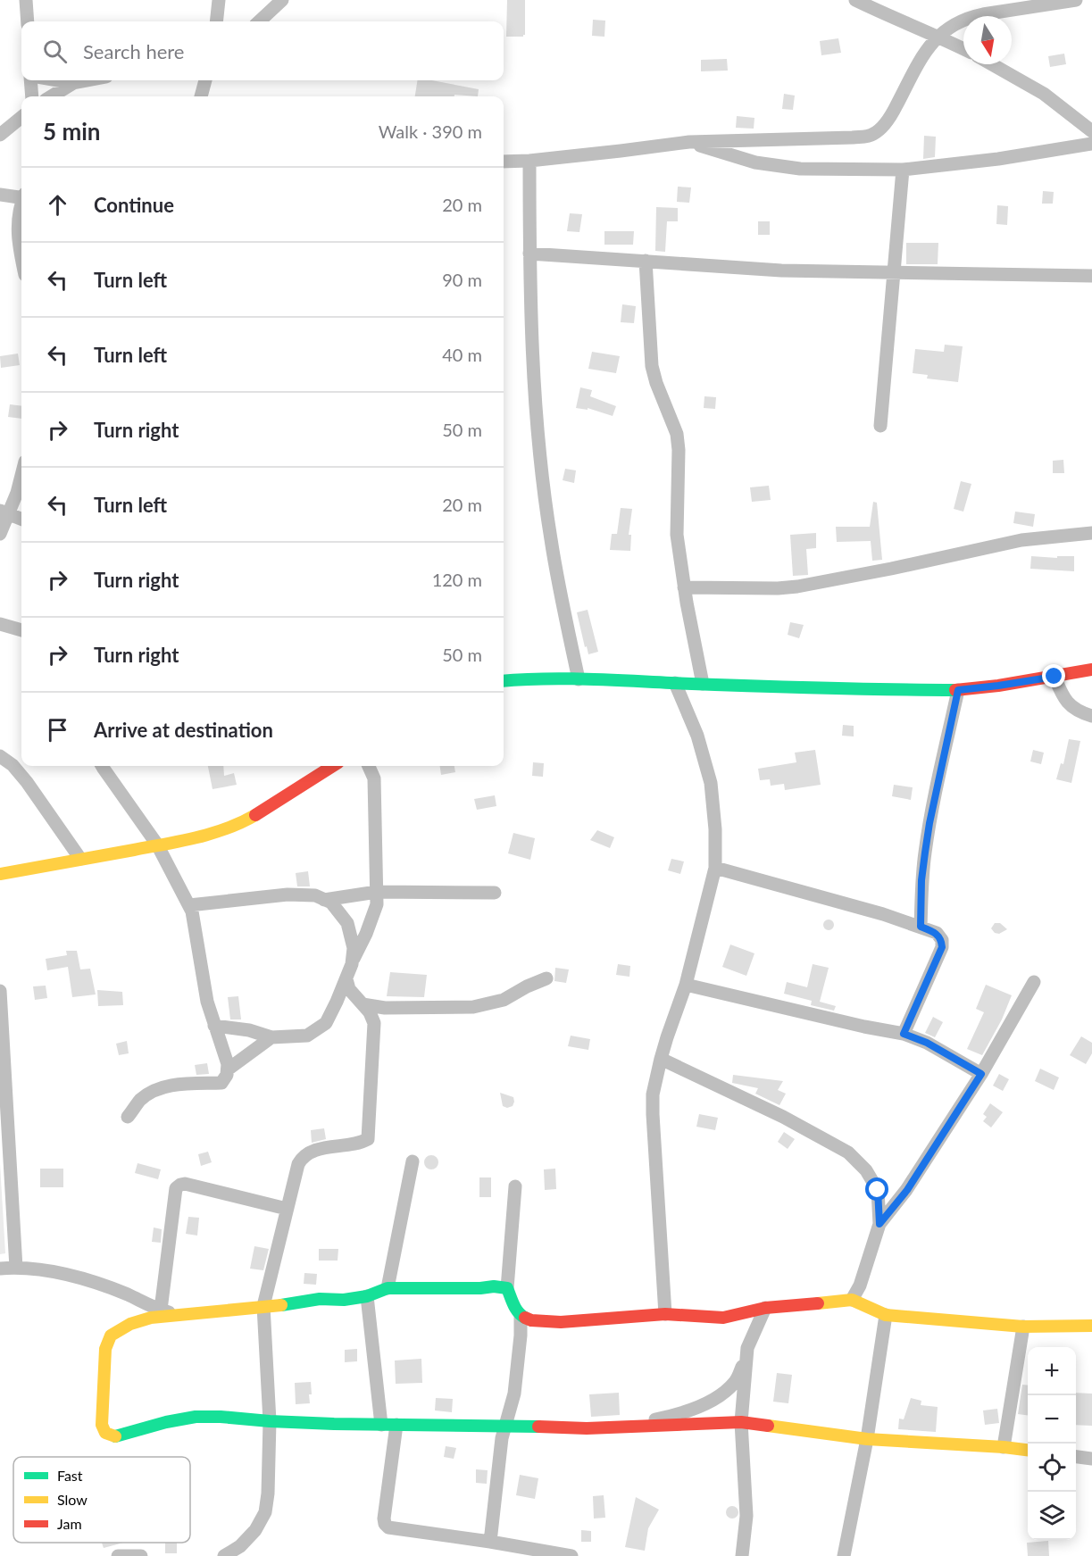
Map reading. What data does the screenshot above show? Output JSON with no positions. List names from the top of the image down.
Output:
{
  "legend": ["Fast", "Slow", "Jam"],
  "north": "bottom",
  "page": {
    "search": "Search here",
    "heading": ["5 min", "Walk · 390 m"],
    "list": [
      ["Continue", "20 m"],
      ["Turn left", "90 m"],
      ["Turn left", "40 m"],
      ["Turn right", "50 m"],
      ["Turn left", "20 m"],
      ["Turn right", "120 m"],
      ["Turn right", "50 m"],
      "Arrive at destination"
    ],
    "map_buttons": ["+", "−"]
  }
}
